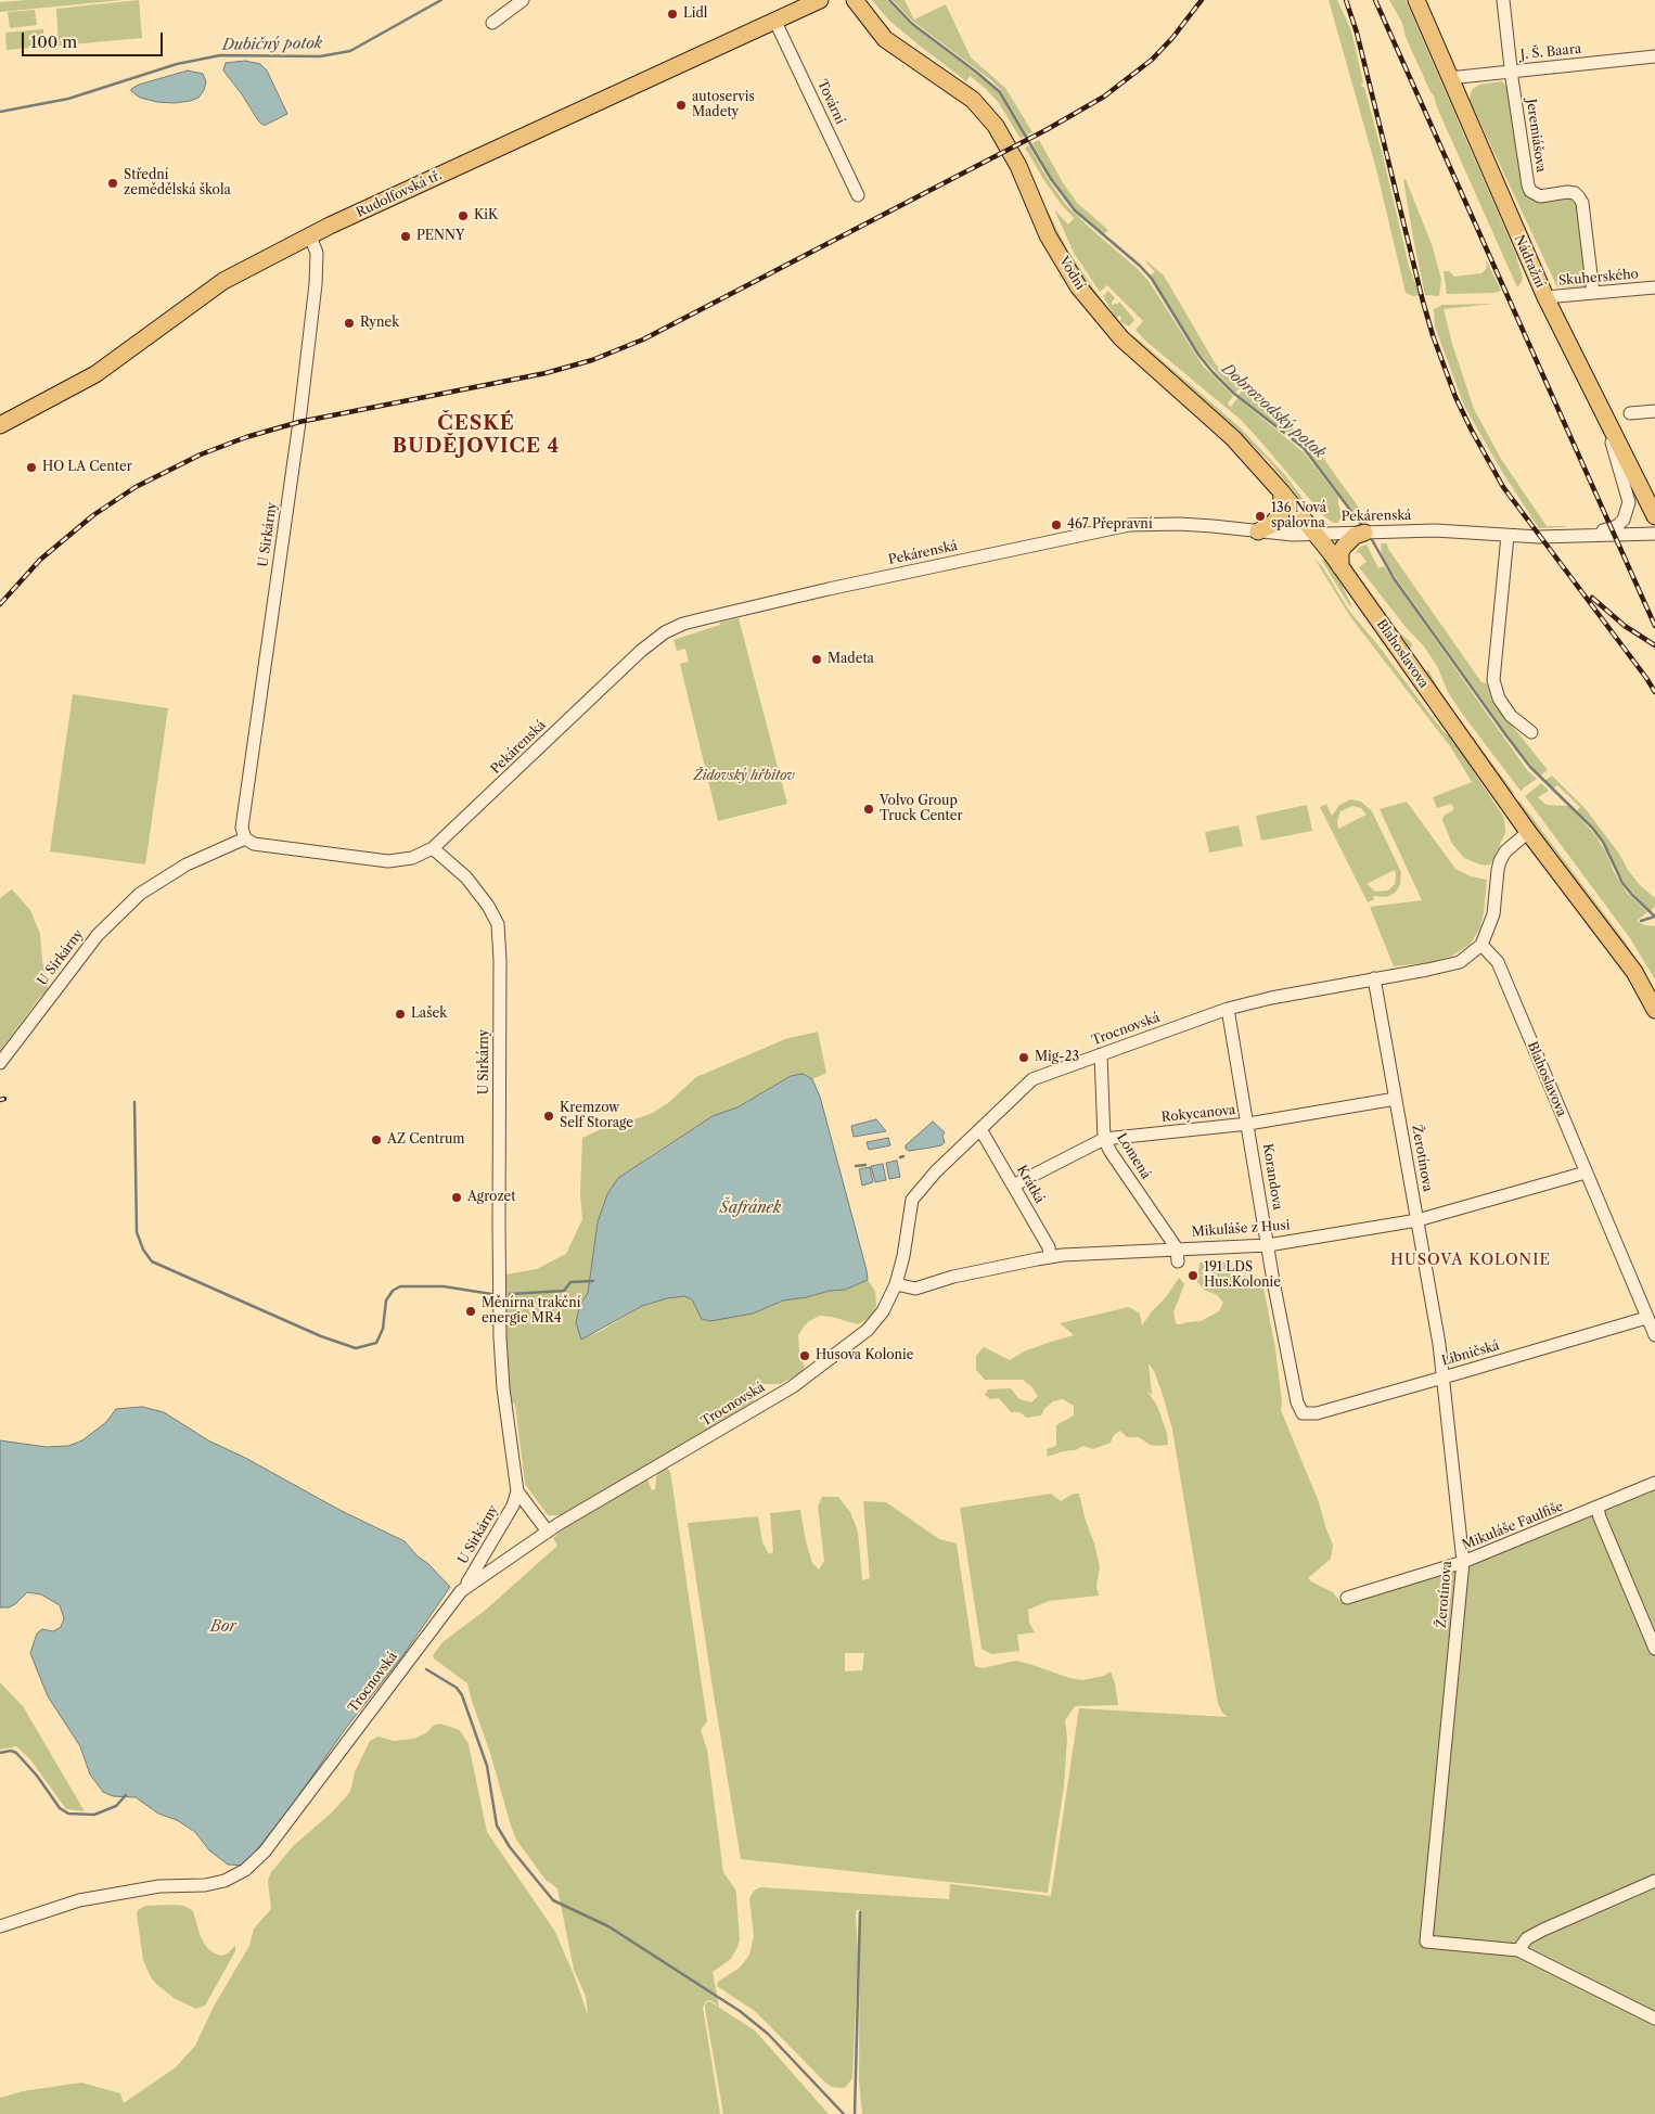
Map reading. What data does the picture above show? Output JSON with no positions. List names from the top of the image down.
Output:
{
  "streets": {
    "main road": [
      "Rudolfovská tř.",
      "Nádražní",
      "Vodní",
      "Blahoslavova"
    ],
    "street": [
      "J. Š. Baara",
      "Tovární",
      "Jeremiášova",
      "Skuherského",
      "Pekárenská",
      "U Sirkárny",
      "Trocnovská",
      "Rokycanova",
      "Lomená",
      "Žerotínova",
      "Korandova",
      "Krátká",
      "Mikuláše z Husi",
      "Libničská",
      "Mikuláše Faulfiše"
    ]
  },
  "crossings": [
    ["J. Š. Baara", "Jeremiášova"],
    ["J. Š. Baara", "Nádražní"],
    ["Tovární", "Rudolfovská tř."],
    ["Jeremiášova", "Skuherského"],
    ["Rudolfovská tř.", "U Sirkárny"],
    ["Nádražní", "Skuherského"],
    ["Vodní", "Pekárenská"],
    ["Vodní", "Blahoslavova"],
    ["Pekárenská", "U Sirkárny"],
    ["Pekárenská", "Blahoslavova"],
    ["U Sirkárny", "Trocnovská"],
    ["Blahoslavova", "Trocnovská"],
    ["Blahoslavova", "Mikuláše z Husi"],
    ["Blahoslavova", "Libničská"],
    ["Trocnovská", "Lomená"],
    ["Trocnovská", "Žerotínova"],
    ["Trocnovská", "Korandova"],
    ["Trocnovská", "Krátká"],
    ["Trocnovská", "Mikuláše z Husi"],
    ["Rokycanova", "Lomená"],
    ["Rokycanova", "Žerotínova"],
    ["Rokycanova", "Korandova"],
    ["Rokycanova", "Krátká"],
    ["Lomená", "Mikuláše z Husi"],
    ["Žerotínova", "Mikuláše z Husi"],
    ["Žerotínova", "Libničská"],
    ["Žerotínova", "Mikuláše Faulfiše"],
    ["Korandova", "Mikuláše z Husi"],
    ["Korandova", "Libničská"],
    ["Krátká", "Mikuláše z Husi"]
  ],
  "districts": ["ČESKÉ BUDĚJOVICE 4", "HUSOVA KOLONIE"],
  "water": [
    "Dubičný potok",
    "Dobrovodský potok",
    "Šafránek",
    "Bor"
  ],
  "parks": ["Židovský hřbitov"],
  "places": [
    "Lidl",
    "autoservis Madety",
    "Střední zemědělská škola",
    "KiK",
    "PENNY",
    "Rynek",
    "HO LA Center",
    "136 Nová spalovna",
    "467 Přepravní",
    "Madeta",
    "Volvo Group Truck Center",
    "Lašek",
    "Mig-23",
    "Kremzow Self Storage",
    "AZ Centrum",
    "Agrozet",
    "191 LDS Hus.Kolonie",
    "Měnírna trakční energie MR4",
    "Husova Kolonie"
  ],
  "scale_bar": "100 m"
}
